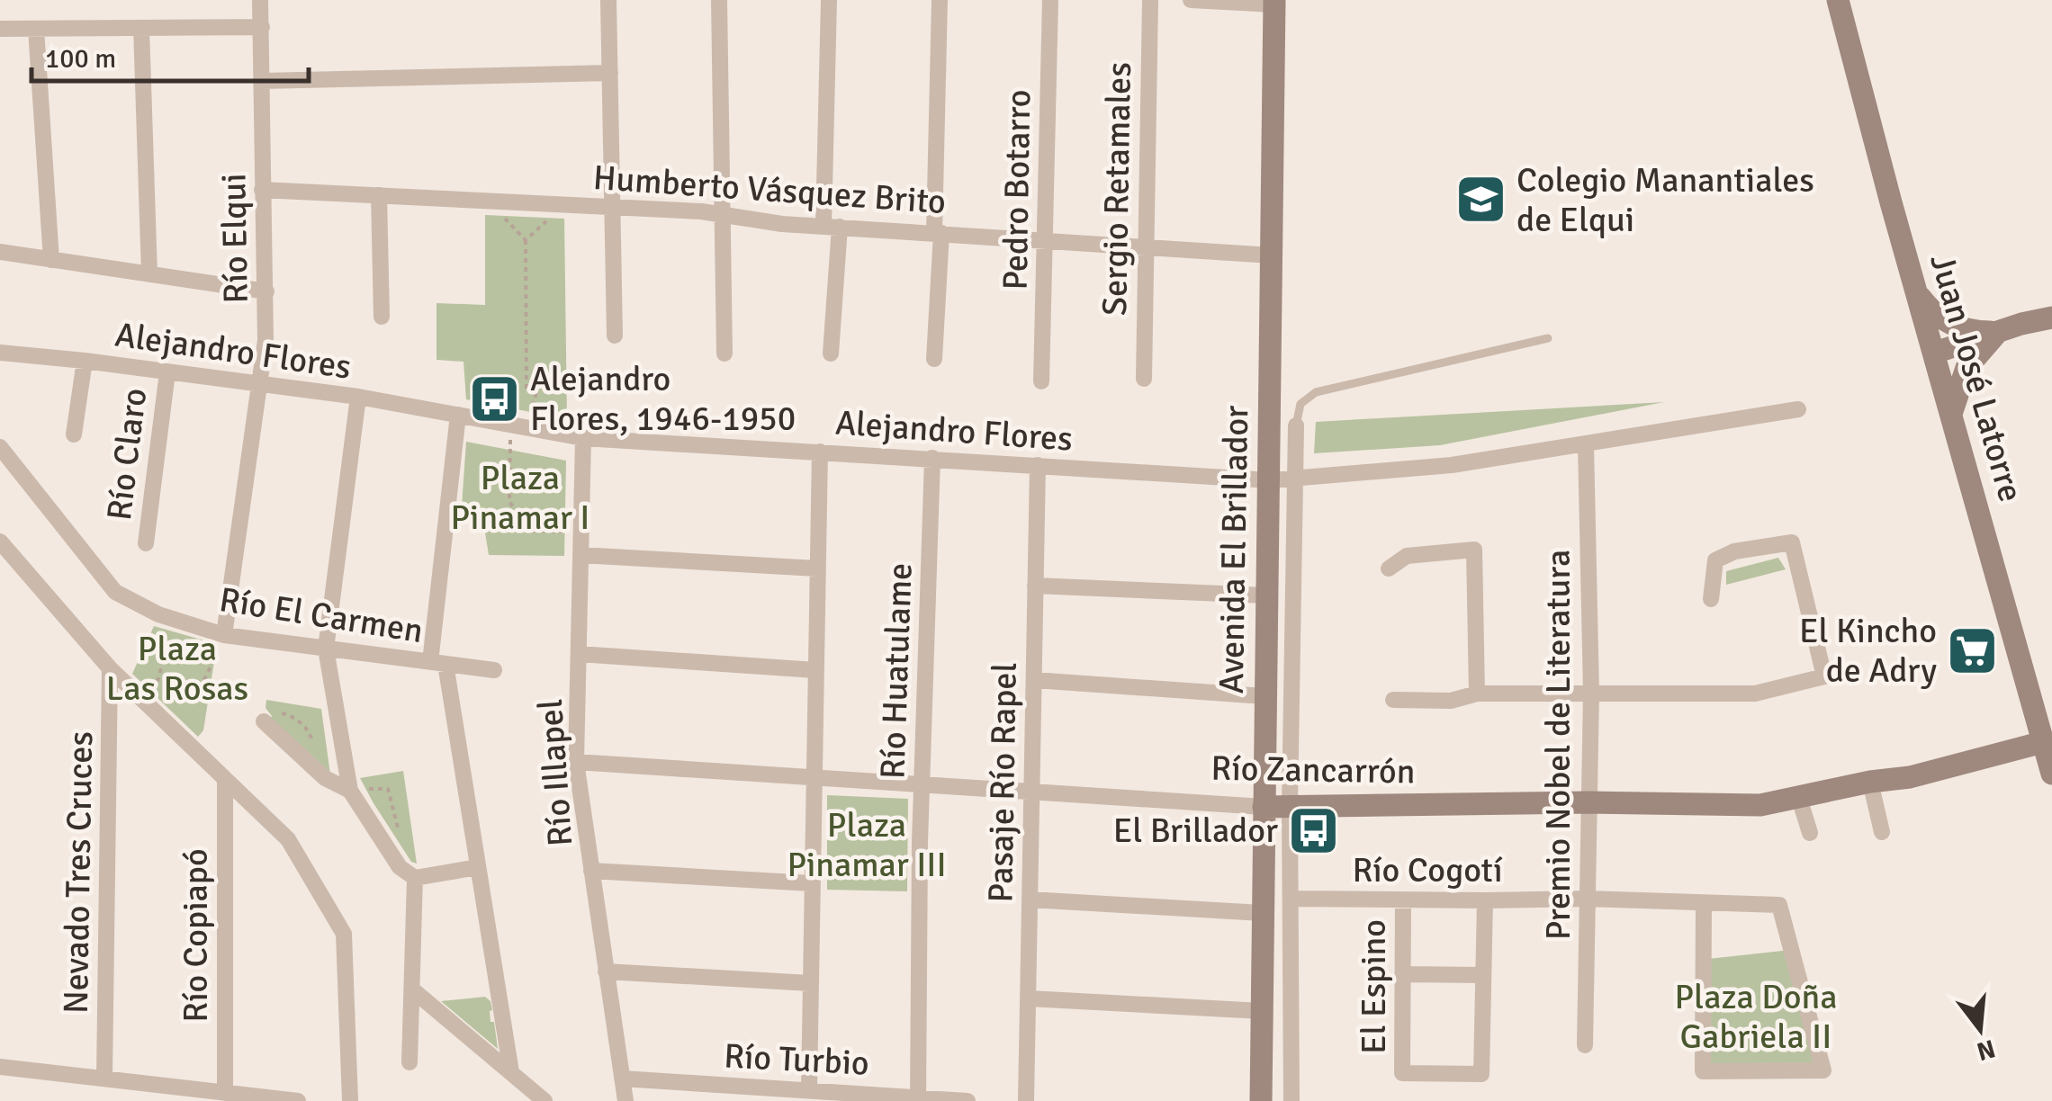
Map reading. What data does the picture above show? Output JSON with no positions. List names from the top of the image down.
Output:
{
  "streets": {
    "street": [
      "Sergio Retamales",
      "Humberto Vásquez Brito",
      "Pedro Botarro",
      "Río Elqui",
      "Alejandro Flores",
      "Juan José Latorre",
      "Río Claro",
      "Avenida El Brillador",
      "Río El Carmen",
      "Río Huatulame",
      "Premio Nobel de Literatura",
      "Río Zancarrón",
      "Río Illapel",
      "Pasaje Río Rapel",
      "Río Cogotí",
      "Nevado Tres Cruces",
      "Río Copiapó",
      "El Espino",
      "Río Turbio"
    ]
  },
  "crossings": [
    ["Sergio Retamales", "Humberto Vásquez Brito"],
    ["Humberto Vásquez Brito", "Pedro Botarro"],
    ["Humberto Vásquez Brito", "Río Elqui"],
    ["Humberto Vásquez Brito", "Avenida El Brillador"],
    ["Río Elqui", "Alejandro Flores"],
    ["Río Elqui", "Río El Carmen"],
    ["Alejandro Flores", "Río Claro"],
    ["Alejandro Flores", "Avenida El Brillador"],
    ["Alejandro Flores", "Río Huatulame"],
    ["Alejandro Flores", "Premio Nobel de Literatura"],
    ["Alejandro Flores", "Río Illapel"],
    ["Alejandro Flores", "Pasaje Río Rapel"],
    ["Juan José Latorre", "Río Zancarrón"],
    ["Avenida El Brillador", "Río Zancarrón"],
    ["Avenida El Brillador", "Río Cogotí"],
    ["Río Huatulame", "Río Zancarrón"],
    ["Río Huatulame", "Río Turbio"],
    ["Premio Nobel de Literatura", "Río Zancarrón"],
    ["Premio Nobel de Literatura", "Río Cogotí"],
    ["Río Zancarrón", "Río Illapel"],
    ["Río Zancarrón", "Pasaje Río Rapel"],
    ["Río Illapel", "Río Turbio"],
    ["Río Cogotí", "El Espino"]
  ],
  "parks": [
    "Plaza Pinamar I",
    "Plaza Las Rosas",
    "Plaza Pinamar III",
    "Plaza Doña Gabriela II"
  ],
  "places": {
    "school or university": ["Colegio Manantiales de Elqui"],
    "bus stop": ["Alejandro Flores, 1946-1950", "El Brillador"],
    "supermarket": ["El Kincho de Adry"]
  },
  "scale_bar": "100 m",
  "north": "bottom"
}
